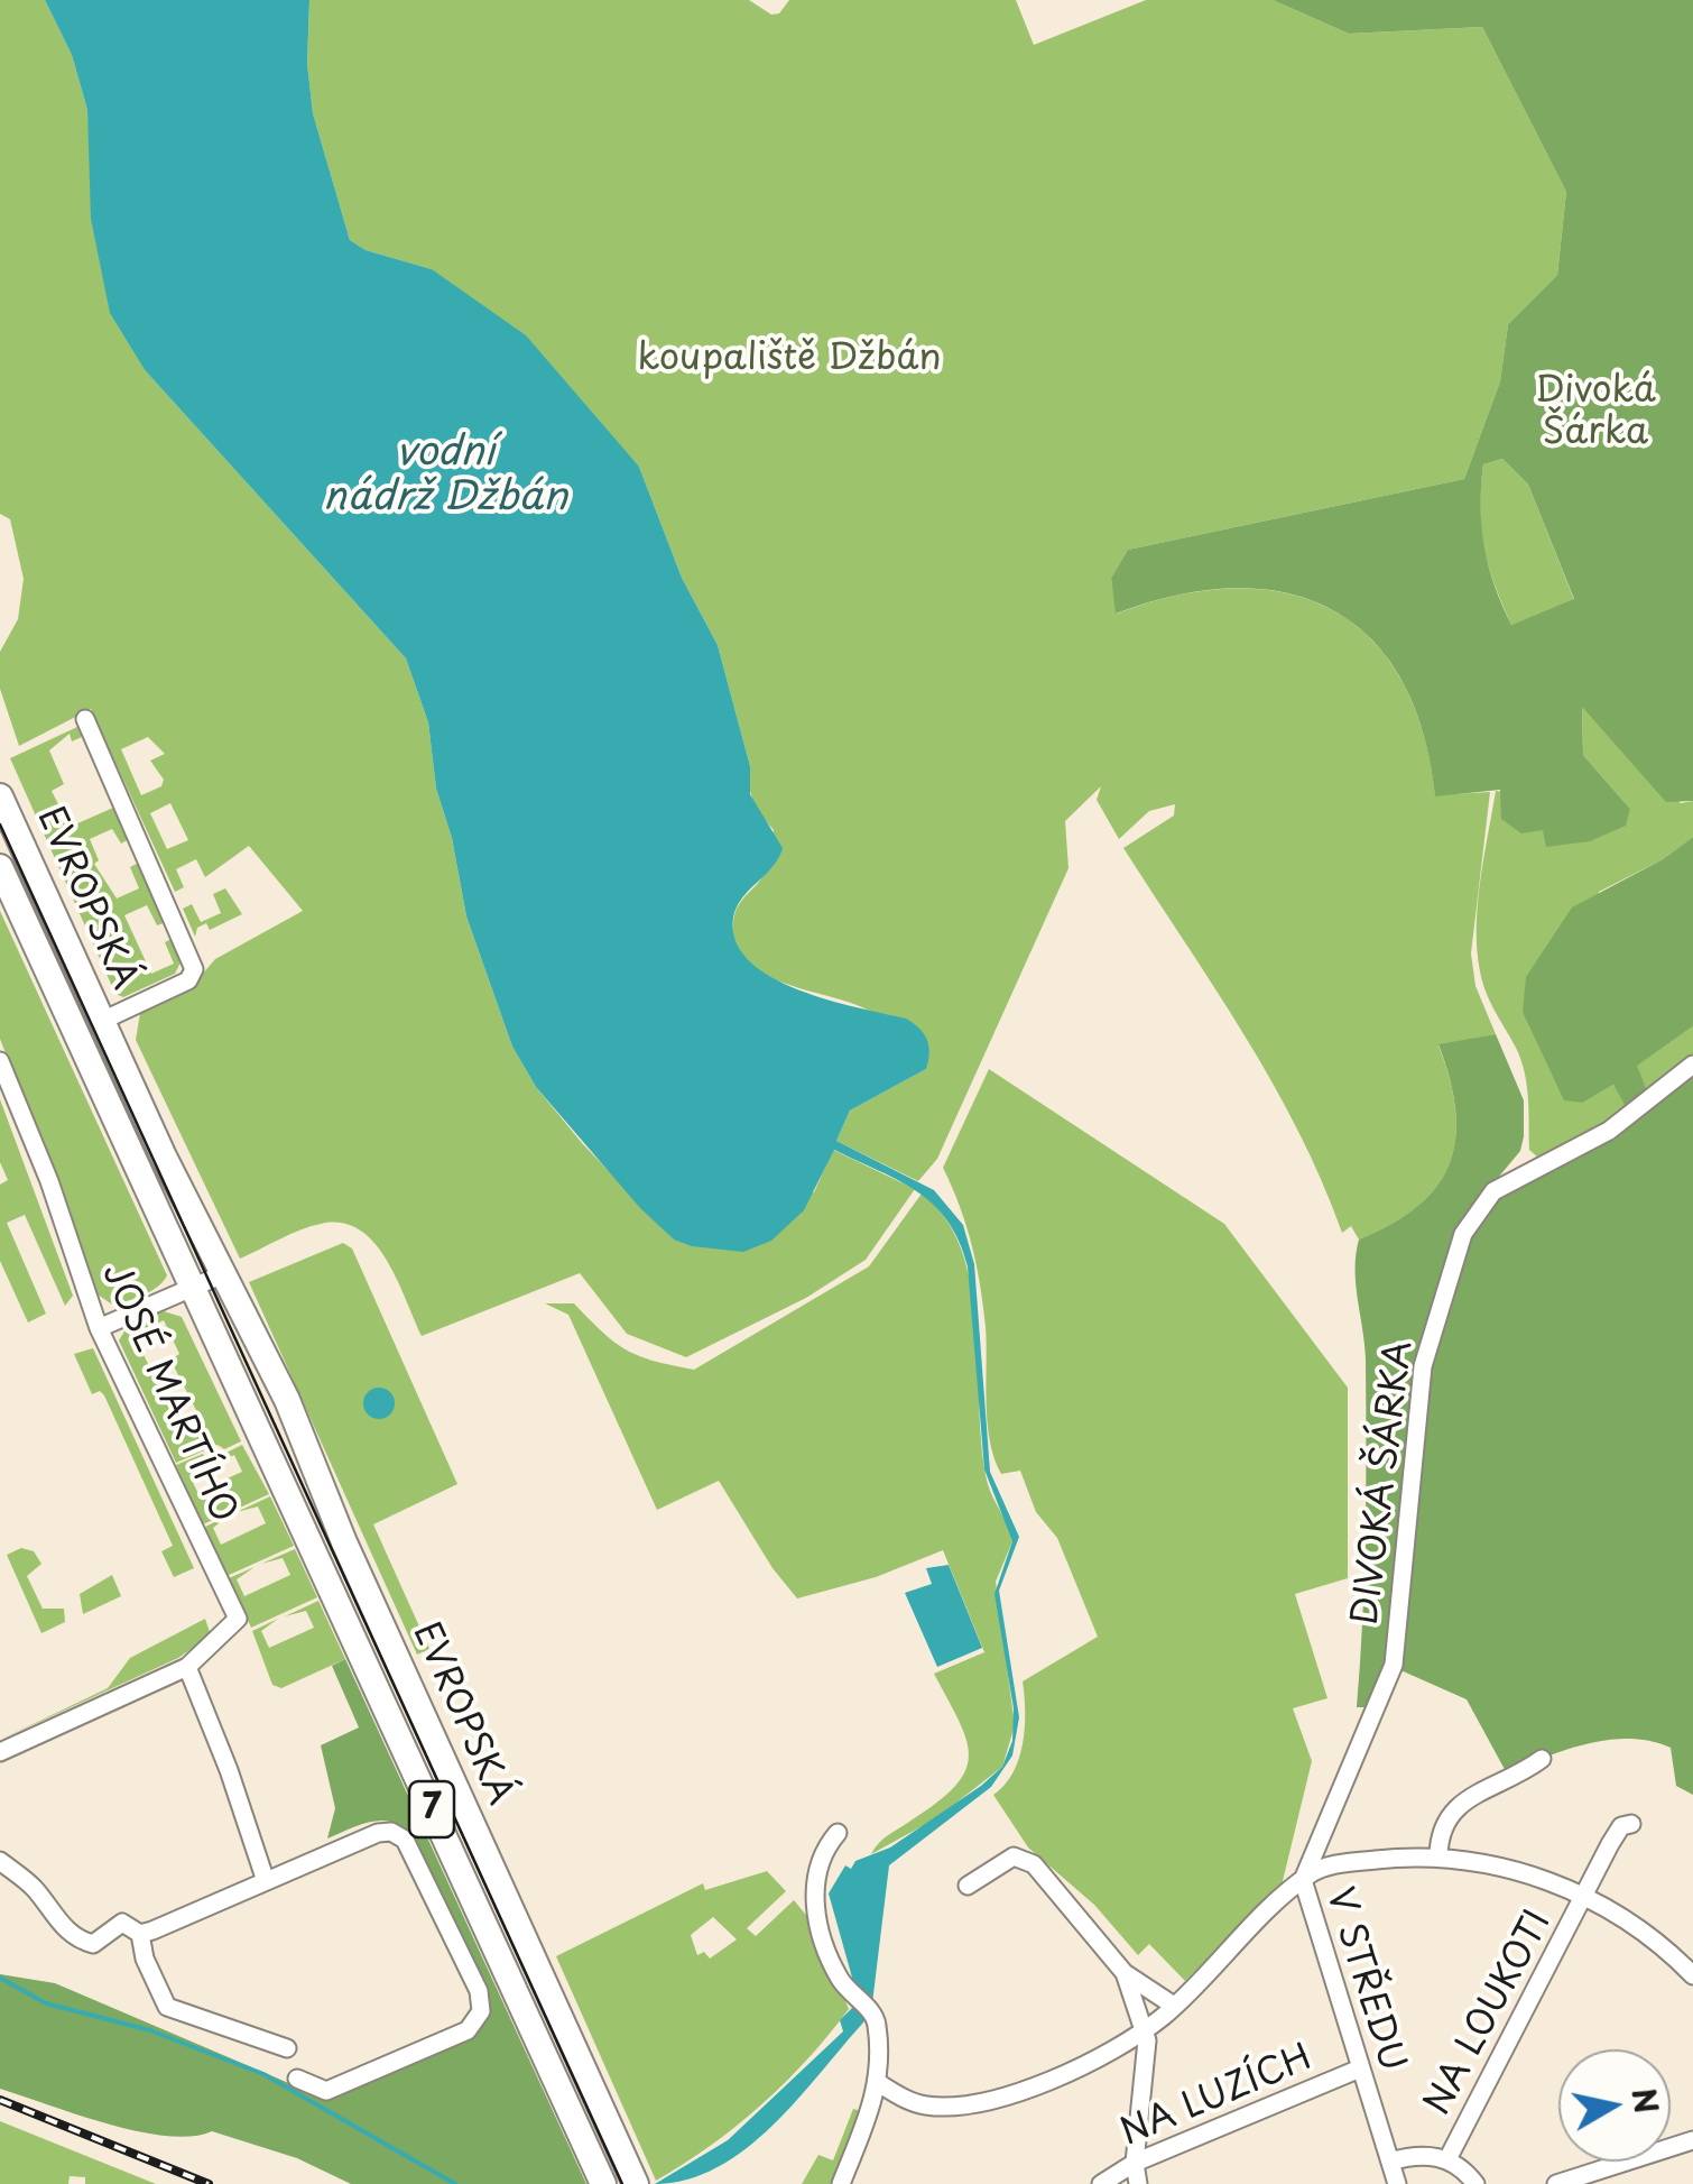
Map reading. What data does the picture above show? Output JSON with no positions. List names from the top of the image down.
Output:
{
  "streets": {
    "main road": ["EVROPSKÁ", "7"],
    "street": [
      "JOSÉ MARTÍHO",
      "DIVOKÁ ŠÁRKA",
      "V STŘEDU",
      "NA LOUKOTI",
      "NA LUZÍCH"
    ]
  },
  "crossings": [
    ["DIVOKÁ ŠÁRKA", "V STŘEDU"],
    ["V STŘEDU", "NA LUZÍCH"]
  ],
  "water": ["vodní nádrž Džbán"],
  "parks": ["koupaliště Džbán", "Divoká Šárka"],
  "north": "right"
}
